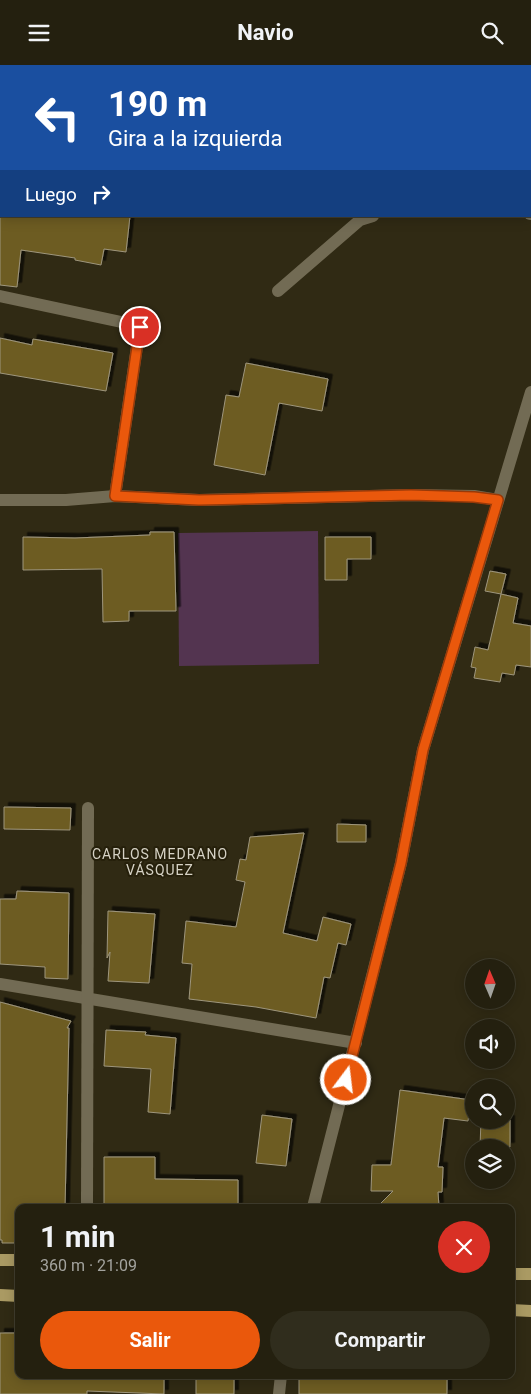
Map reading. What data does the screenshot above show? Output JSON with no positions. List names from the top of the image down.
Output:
{
  "districts": ["CARLOS MEDRANO VÁSQUEZ"],
  "north": "top",
  "page": {
    "header": "Navio",
    "turn": ["190 m", "Gira a la izquierda"],
    "then": "Luego",
    "heading": ["1 min", "360 m · 21:09"],
    "buttons": ["Salir", "Compartir"]
  }
}
